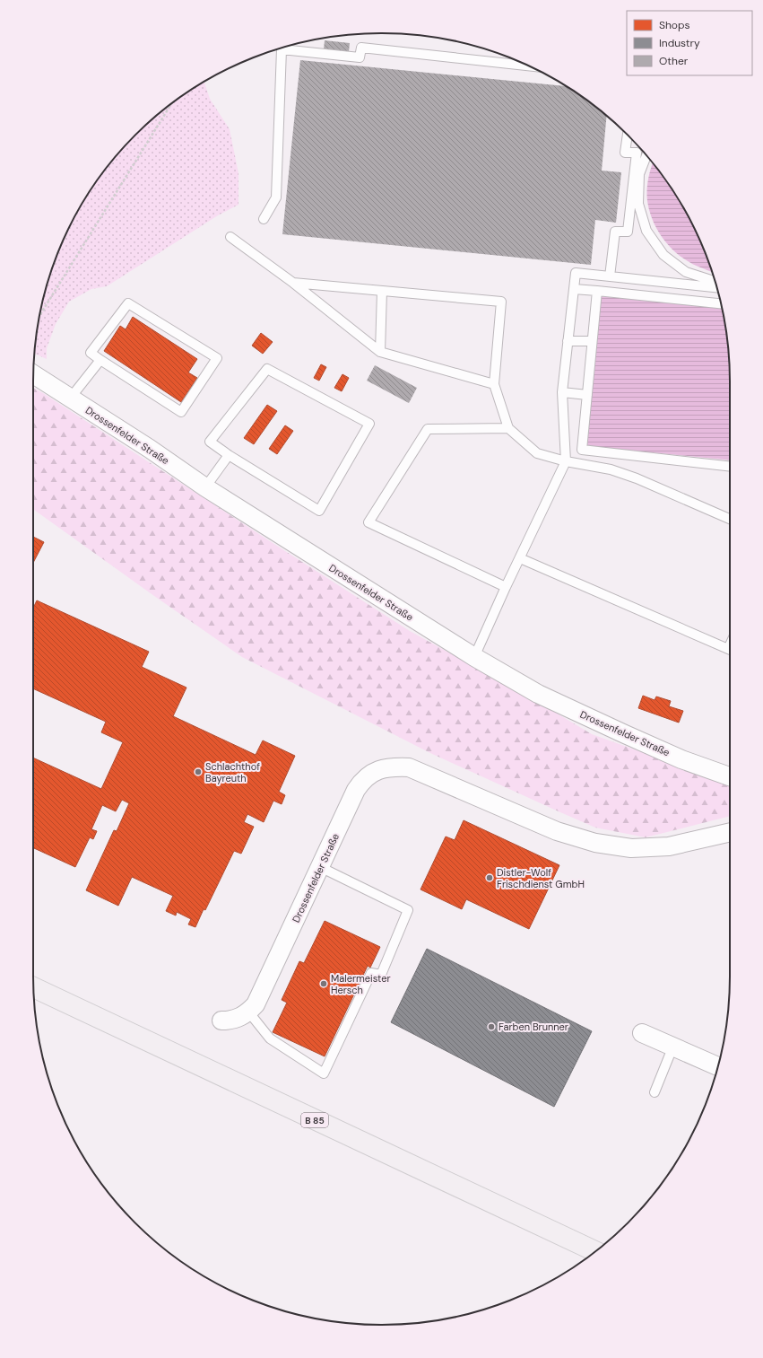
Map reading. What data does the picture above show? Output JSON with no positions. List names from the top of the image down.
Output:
{
  "streets": {
    "main road": ["B 85"],
    "street": ["Drossenfelder Straße"]
  },
  "places": [
    "Schlachthof Bayreuth",
    "Distler-Wolf Frischdienst GmbH",
    "Malermeister Hersch",
    "Farben Brunner"
  ],
  "legend": ["Shops", "Industry", "Other"]
}
